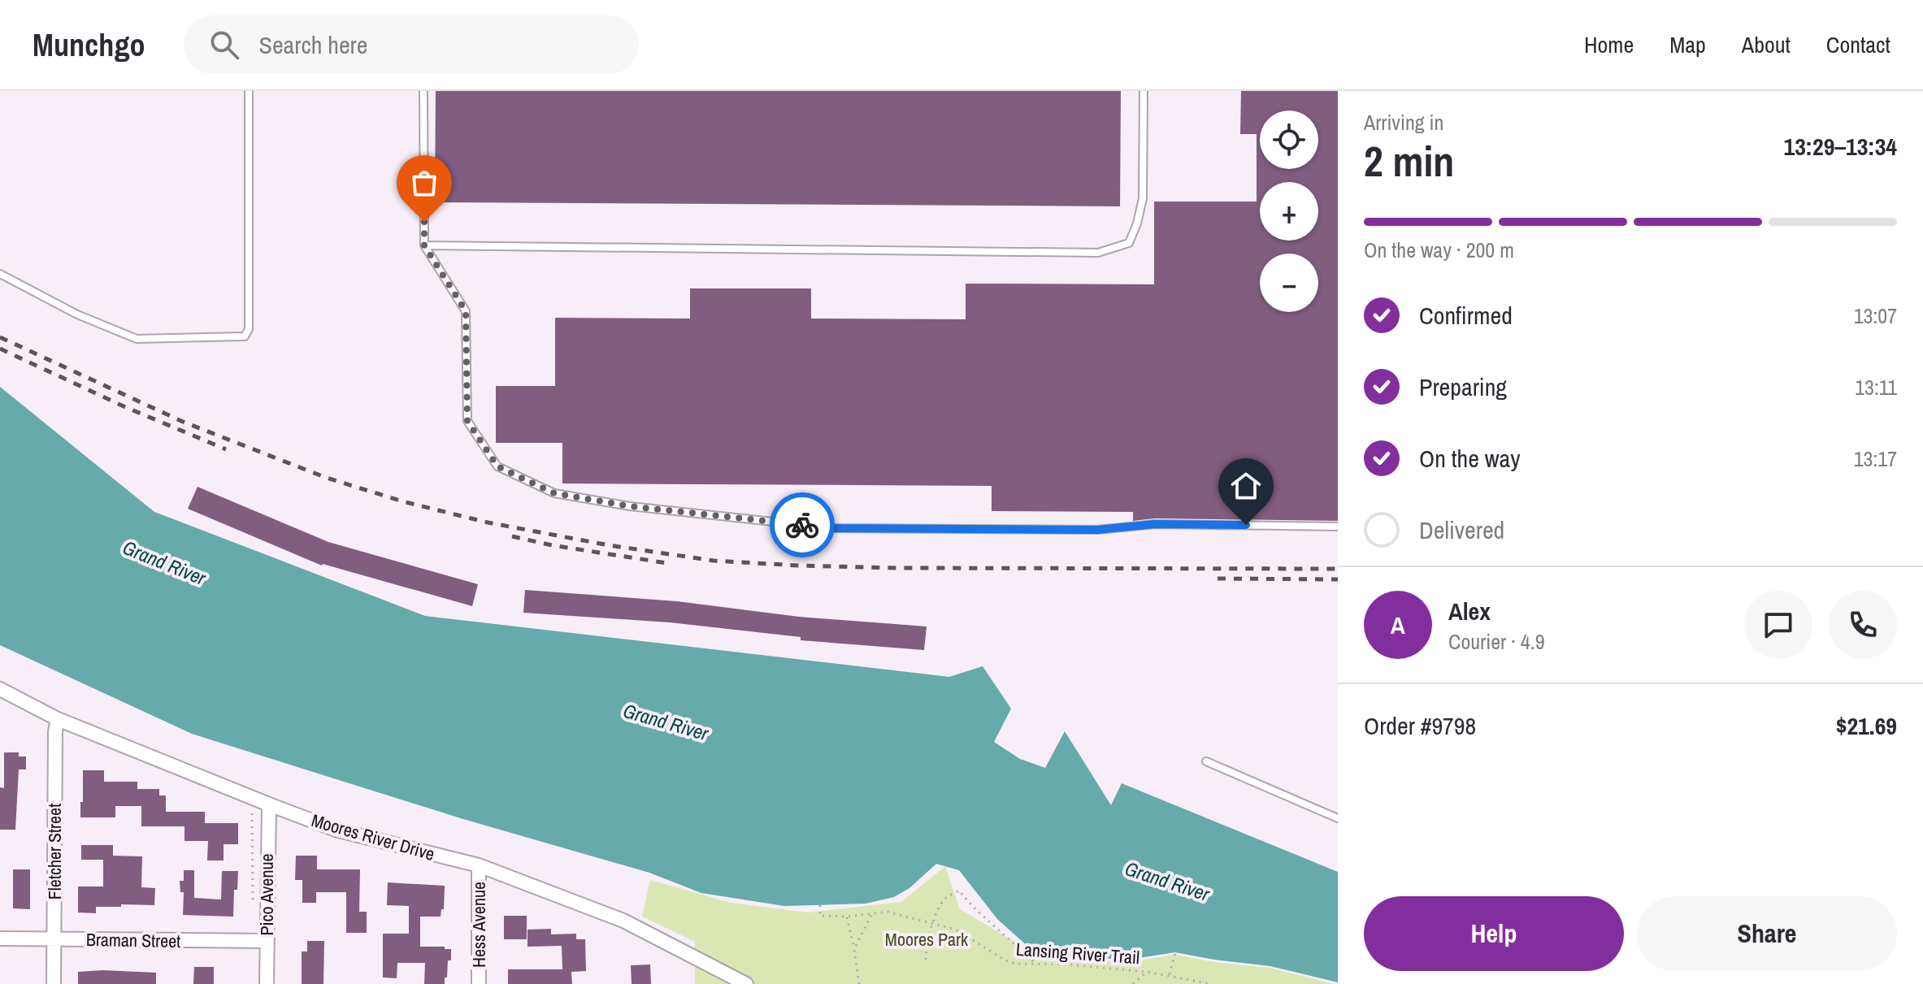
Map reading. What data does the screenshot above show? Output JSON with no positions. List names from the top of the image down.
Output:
{
  "streets": {
    "street": [
      "Moores River Drive",
      "Fletcher Street",
      "Pico Avenue",
      "Hess Avenue",
      "Braman Street"
    ],
    "path": ["Lansing River Trail"]
  },
  "crossings": [
    ["Moores River Drive", "Fletcher Street"],
    ["Moores River Drive", "Pico Avenue"],
    ["Moores River Drive", "Hess Avenue"],
    ["Fletcher Street", "Braman Street"],
    ["Pico Avenue", "Braman Street"]
  ],
  "water": ["Grand River"],
  "parks": ["Moores Park"],
  "page": {
    "header": "Munchgo",
    "search": "Search here",
    "nav": [
      "Home",
      "Map",
      "About",
      "Contact"
    ],
    "heading": ["2 min", "Arriving in", "13:29–13:34"],
    "panel": [
      "Alex",
      "Courier · 4.9",
      "Order #9798",
      "$21.69"
    ],
    "map_buttons": ["+", "−"],
    "bar": "On the way · 200 m",
    "list": [
      ["Confirmed", "13:07"],
      ["Preparing", "13:11"],
      ["On the way", "13:17"],
      "Delivered"
    ],
    "round": "A",
    "buttons": ["Help", "Share"]
  }
}
